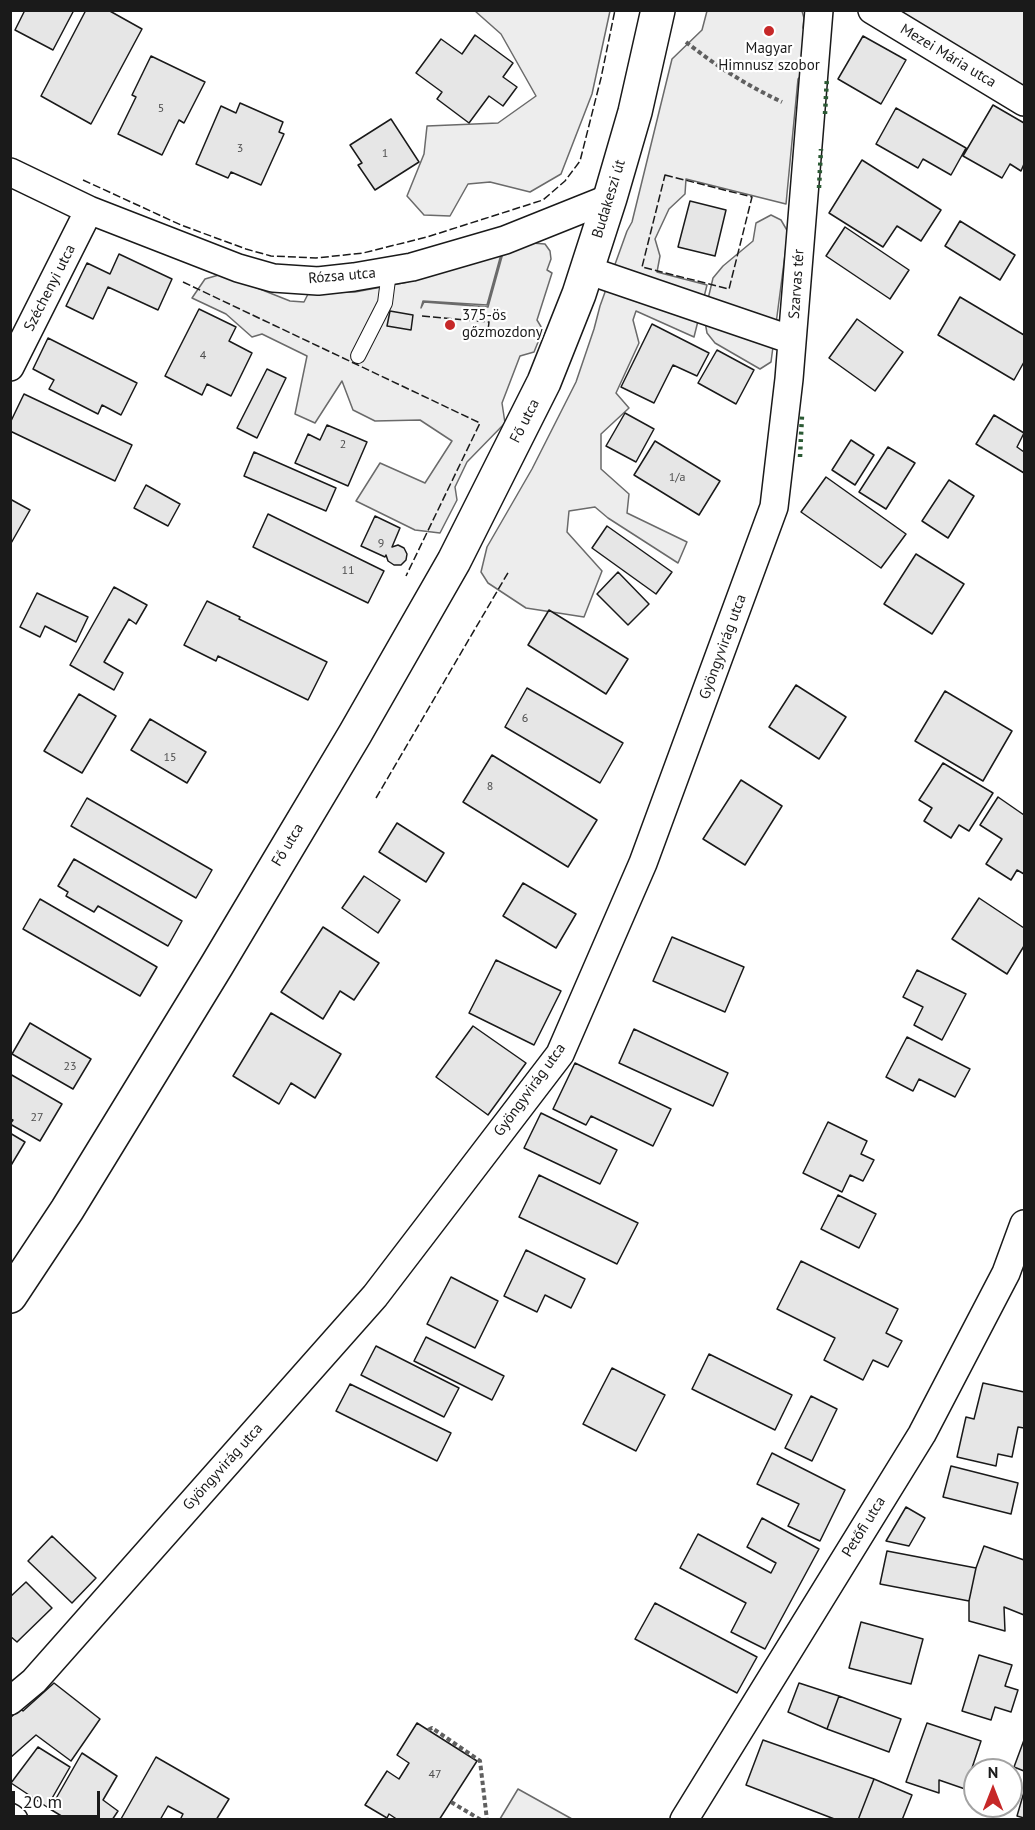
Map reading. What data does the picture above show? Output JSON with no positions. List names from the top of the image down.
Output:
{
  "streets": {
    "main road": ["Budakeszi út", "Fő utca"],
    "street": [
      "Mezei Mária utca",
      "Rózsa utca",
      "Szarvas tér",
      "Széchenyi utca",
      "Gyöngyvirág utca",
      "Petőfi utca"
    ]
  },
  "crossings": [
    ["Budakeszi út", "Rózsa utca"],
    ["Budakeszi út", "Szarvas tér"],
    ["Budakeszi út", "Fő utca"],
    ["Rózsa utca", "Széchenyi utca"],
    ["Szarvas tér", "Gyöngyvirág utca"]
  ],
  "places": ["Magyar Himnusz szobor", "375-ös gőzmozdony"],
  "house_numbers": [
    "5",
    "3",
    "1",
    "4",
    "2",
    "1/a",
    "9",
    "11",
    "6",
    "15",
    "8",
    "23",
    "27",
    "47"
  ],
  "scale_bar": "20 m",
  "north": "top"
}
